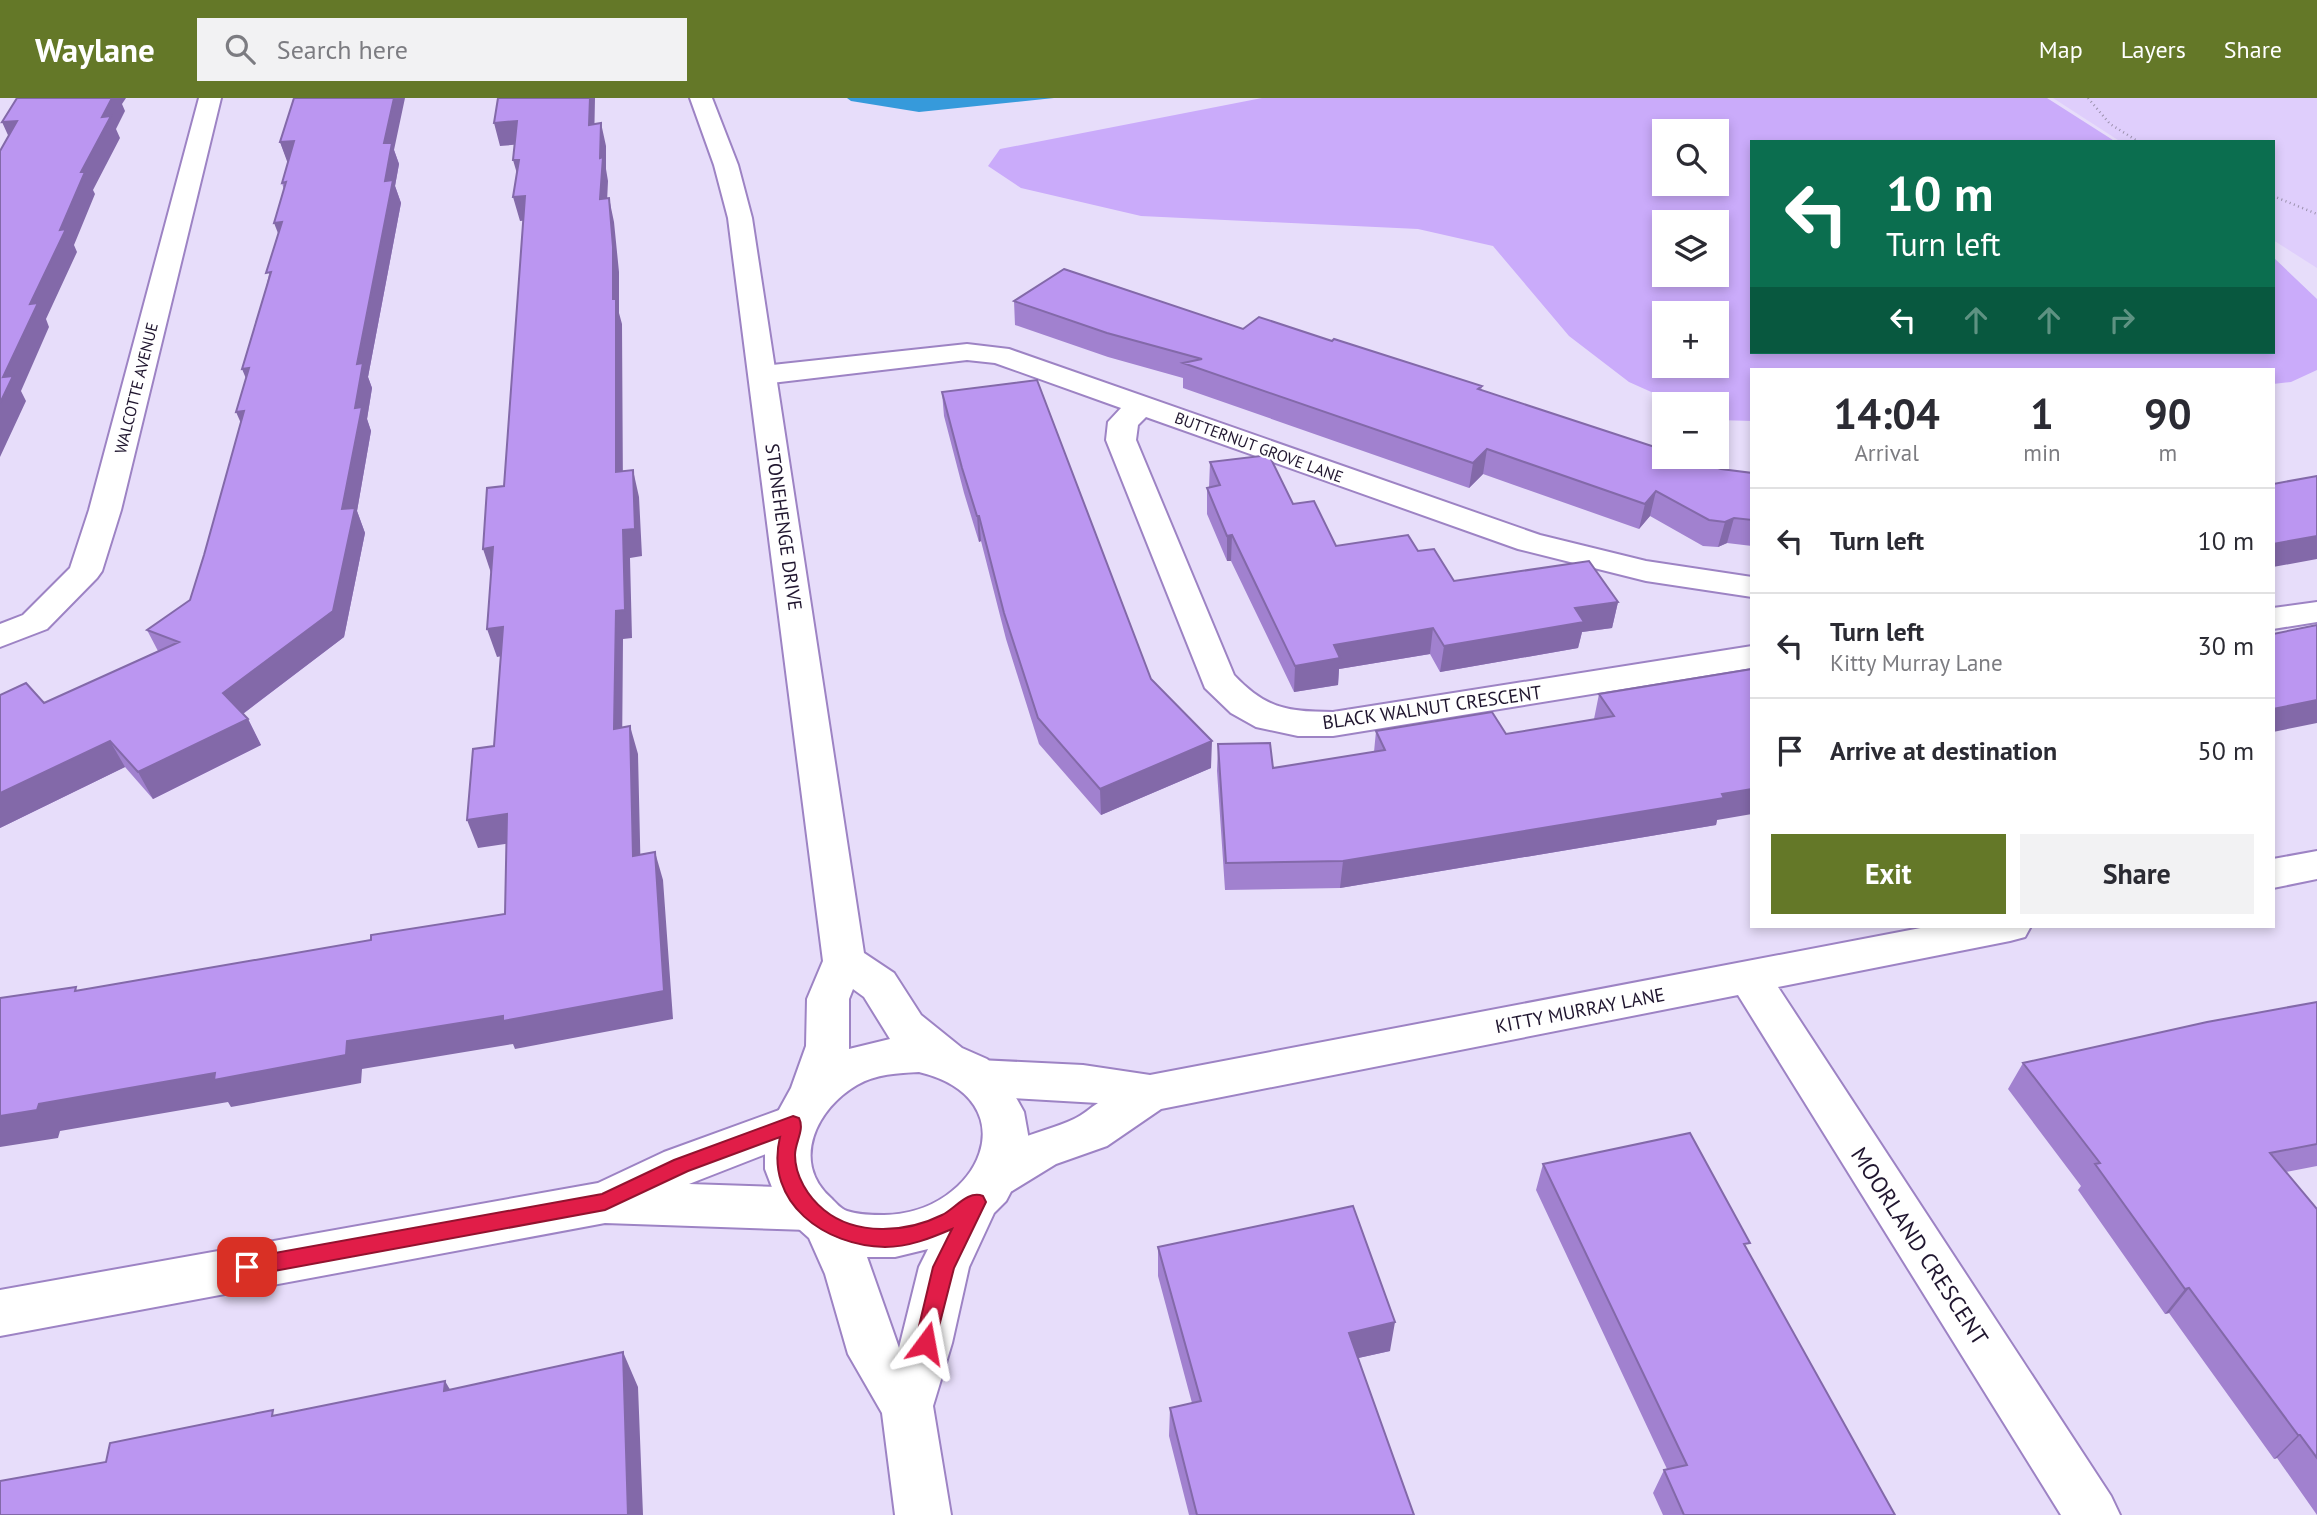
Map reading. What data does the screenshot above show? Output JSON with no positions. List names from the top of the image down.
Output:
{
  "streets": {
    "street": [
      "WALCOTTE AVENUE",
      "BUTTERNUT GROVE LANE",
      "STONEHENGE DRIVE",
      "BLACK WALNUT CRESCENT",
      "KITTY MURRAY LANE",
      "MOORLAND CRESCENT"
    ]
  },
  "crossings": [
    ["BUTTERNUT GROVE LANE", "STONEHENGE DRIVE"],
    ["BUTTERNUT GROVE LANE", "BLACK WALNUT CRESCENT"],
    ["KITTY MURRAY LANE", "MOORLAND CRESCENT"]
  ],
  "page": {
    "header": "Waylane",
    "search": "Search here",
    "nav": ["Map", "Layers", "Share"],
    "map_buttons": ["+", "−"],
    "turn": ["10 m", "Turn left"],
    "eta": [
      "14:04",
      "Arrival",
      "1",
      "min",
      "90",
      "m"
    ],
    "list": [
      {
        "name": "Turn left",
        "value": "10 m"
      },
      {
        "name": "Turn left",
        "note": "Kitty Murray Lane",
        "value": "30 m"
      },
      {
        "name": "Arrive at destination",
        "value": "50 m"
      }
    ],
    "buttons": ["Exit", "Share"]
  }
}
